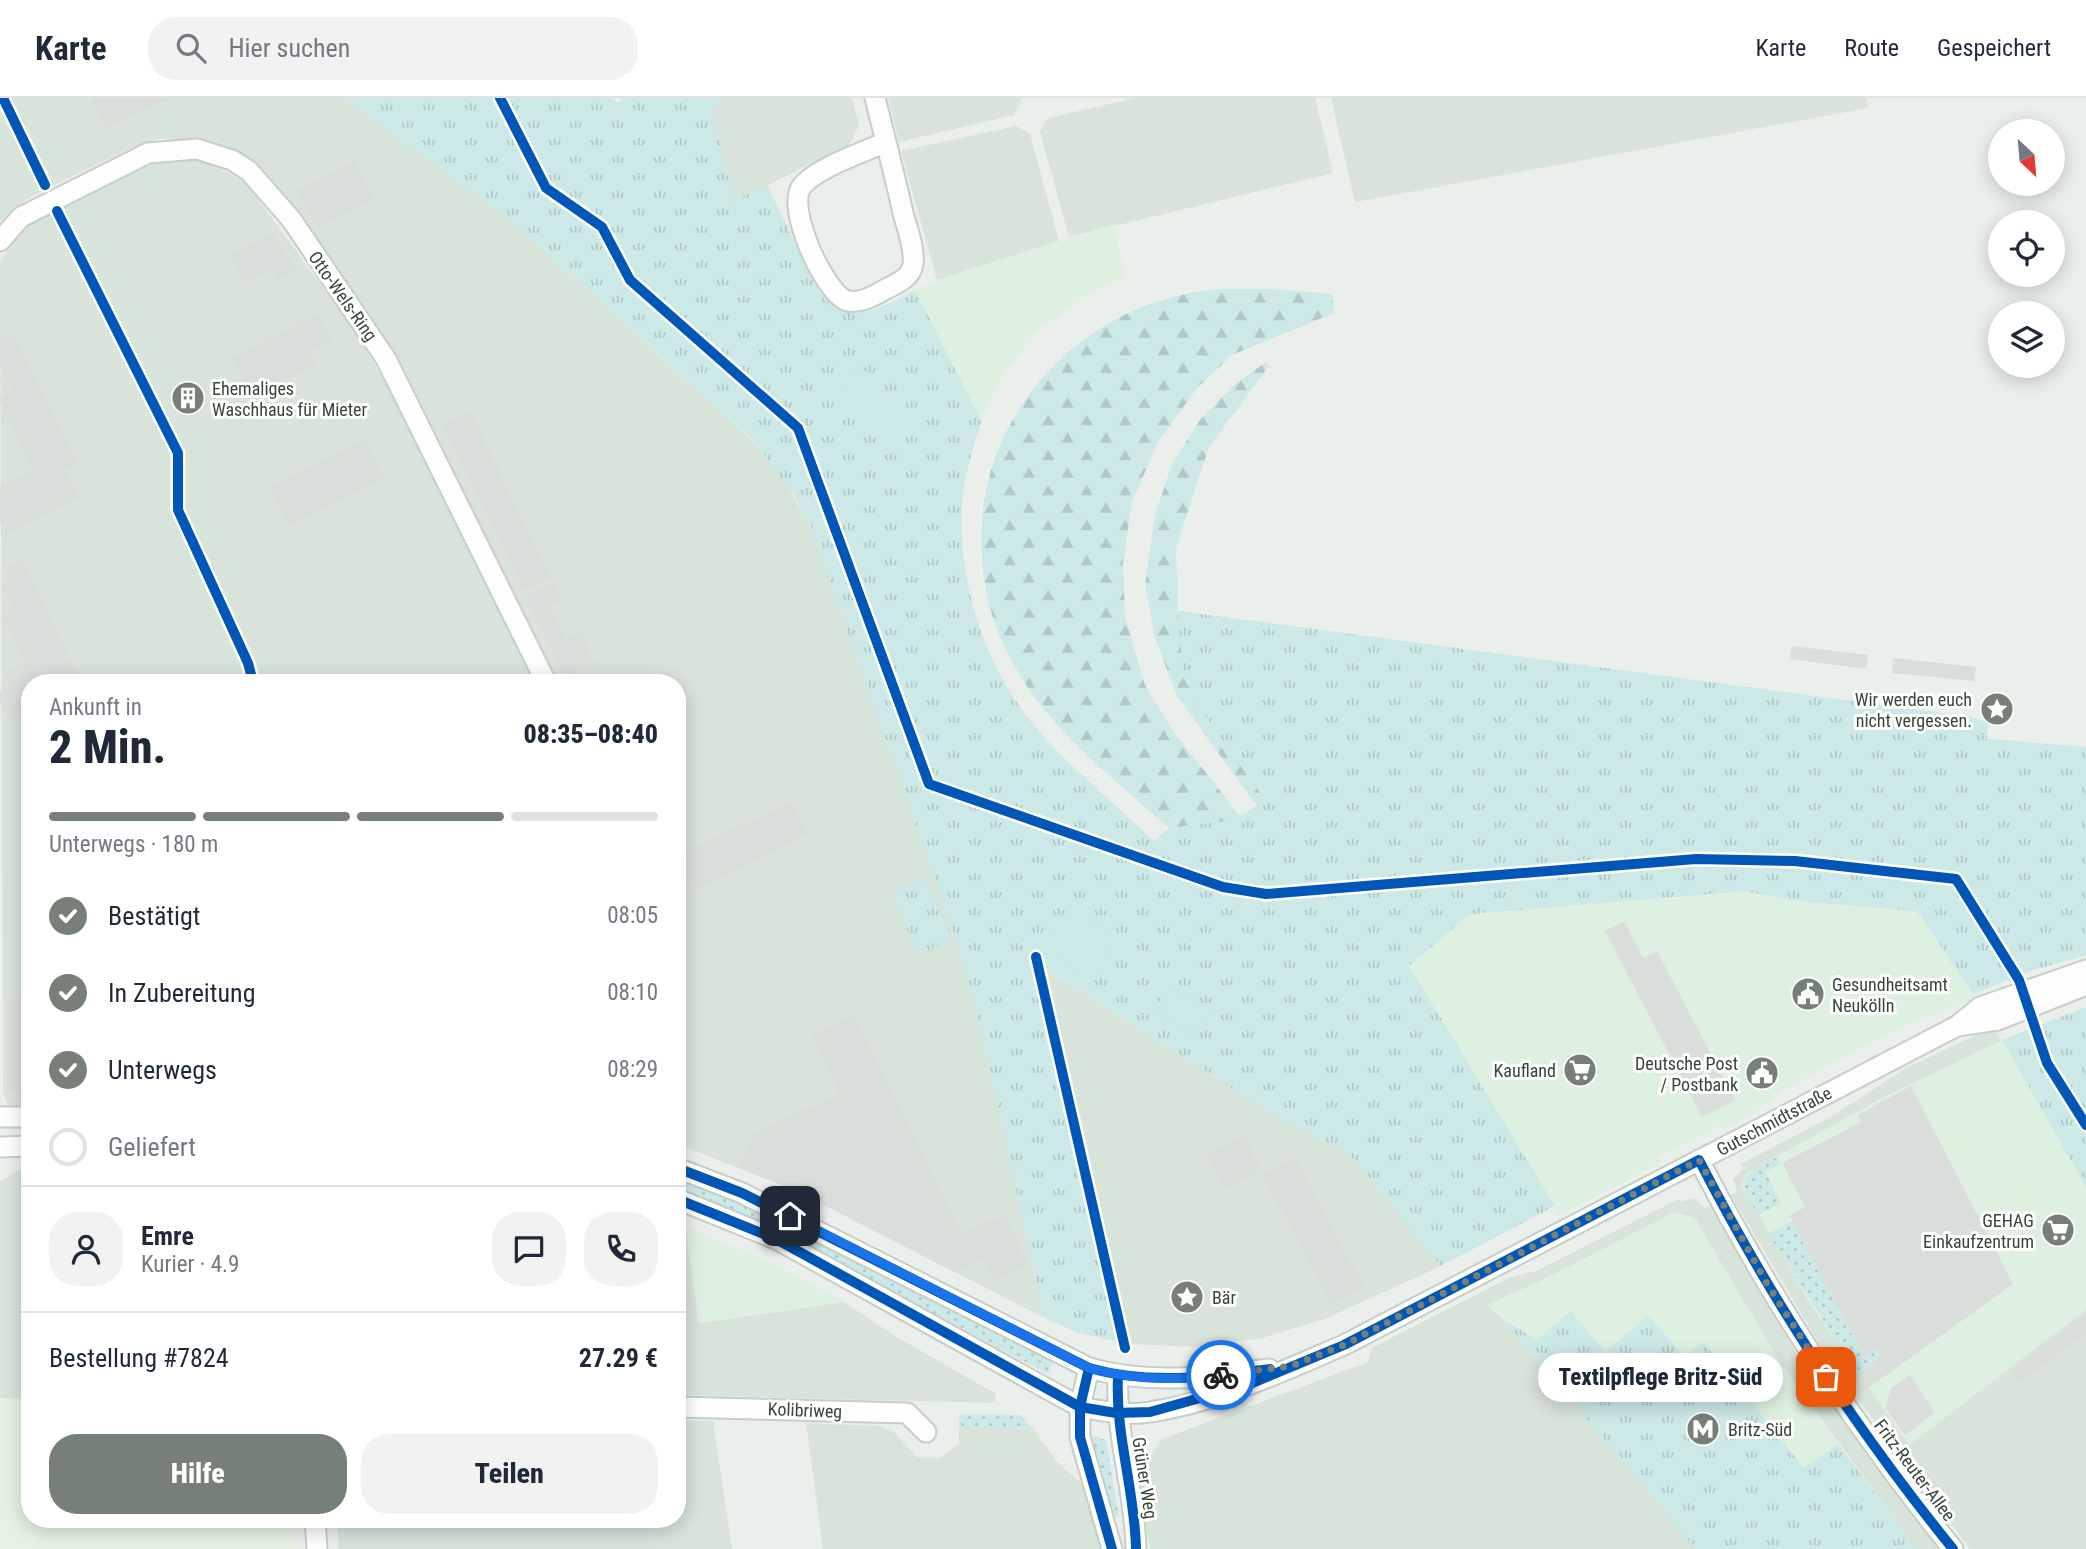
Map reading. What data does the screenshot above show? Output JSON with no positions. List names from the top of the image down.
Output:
{
  "streets": {
    "street": [
      "Otto-Wels-Ring",
      "Gutschmidtstraße",
      "Kolibriweg",
      "Fritz-Reuter-Allee",
      "Grüner Weg"
    ]
  },
  "crossings": [
    ["Gutschmidtstraße", "Fritz-Reuter-Allee"],
    ["Gutschmidtstraße", "Grüner Weg"]
  ],
  "places": {
    "building": ["Ehemaliges Waschhaus für Mieter"],
    "place": ["Wir werden euch nicht vergessen.", "Bär"],
    "public building": ["Gesundheitsamt Neukölln", "Deutsche Post / Postbank"],
    "supermarket": ["Kaufland", "GEHAG Einkaufzentrum"],
    "other": ["Textilpflege Britz-Süd"],
    "metro station": ["Britz-Süd"]
  },
  "north": "bottom right",
  "page": {
    "header": "Karte",
    "search": "Hier suchen",
    "nav": ["Karte", "Route", "Gespeichert"],
    "heading": ["2 Min.", "Ankunft in", "08:35–08:40"],
    "panel": [
      "Emre",
      "Kurier · 4.9",
      "Bestellung #7824",
      "27.29 €"
    ],
    "bar": "Unterwegs · 180 m",
    "list": [
      ["Bestätigt", "08:05"],
      ["In Zubereitung", "08:10"],
      ["Unterwegs", "08:29"],
      "Geliefert"
    ],
    "bubble": "Textilpflege Britz-Süd",
    "buttons": ["Hilfe", "Teilen"]
  }
}
